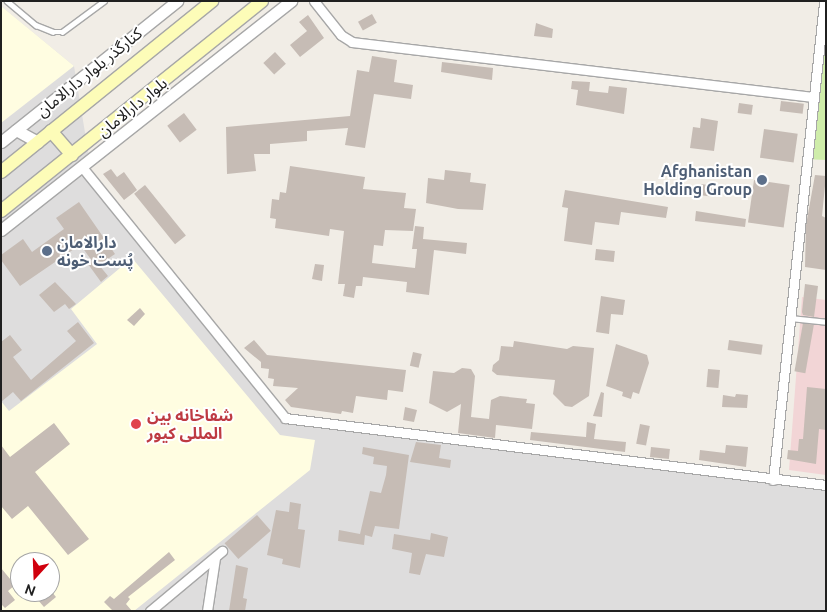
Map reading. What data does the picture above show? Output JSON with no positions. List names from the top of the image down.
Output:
{
  "streets": {
    "main road": ["بلوار دارالامان"],
    "street": ["کنارگذر بلوار دارالامان"]
  },
  "places": ["Afghanistan Holding Group", "دارالامان پُست خونه", "شفاخانه بین المللی کیور"],
  "north": "bottom"
}
